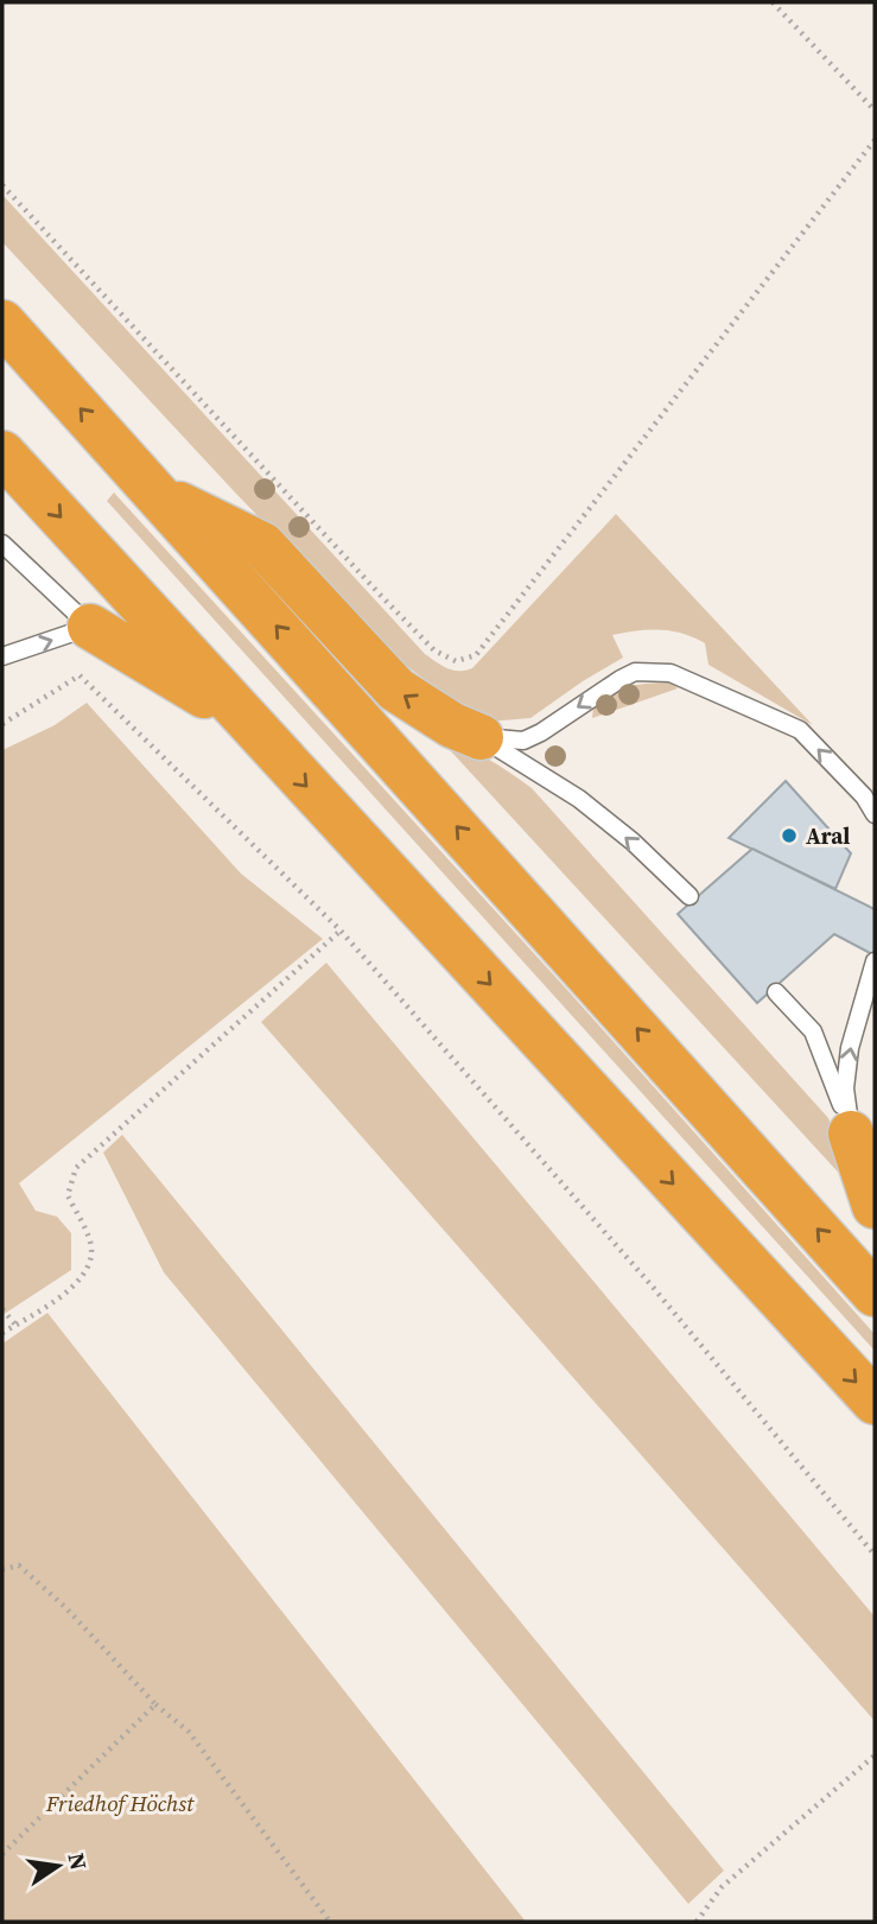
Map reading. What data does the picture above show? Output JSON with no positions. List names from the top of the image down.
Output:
{
  "parks": ["Friedhof Höchst"],
  "places": ["Aral"],
  "north": "right"
}
